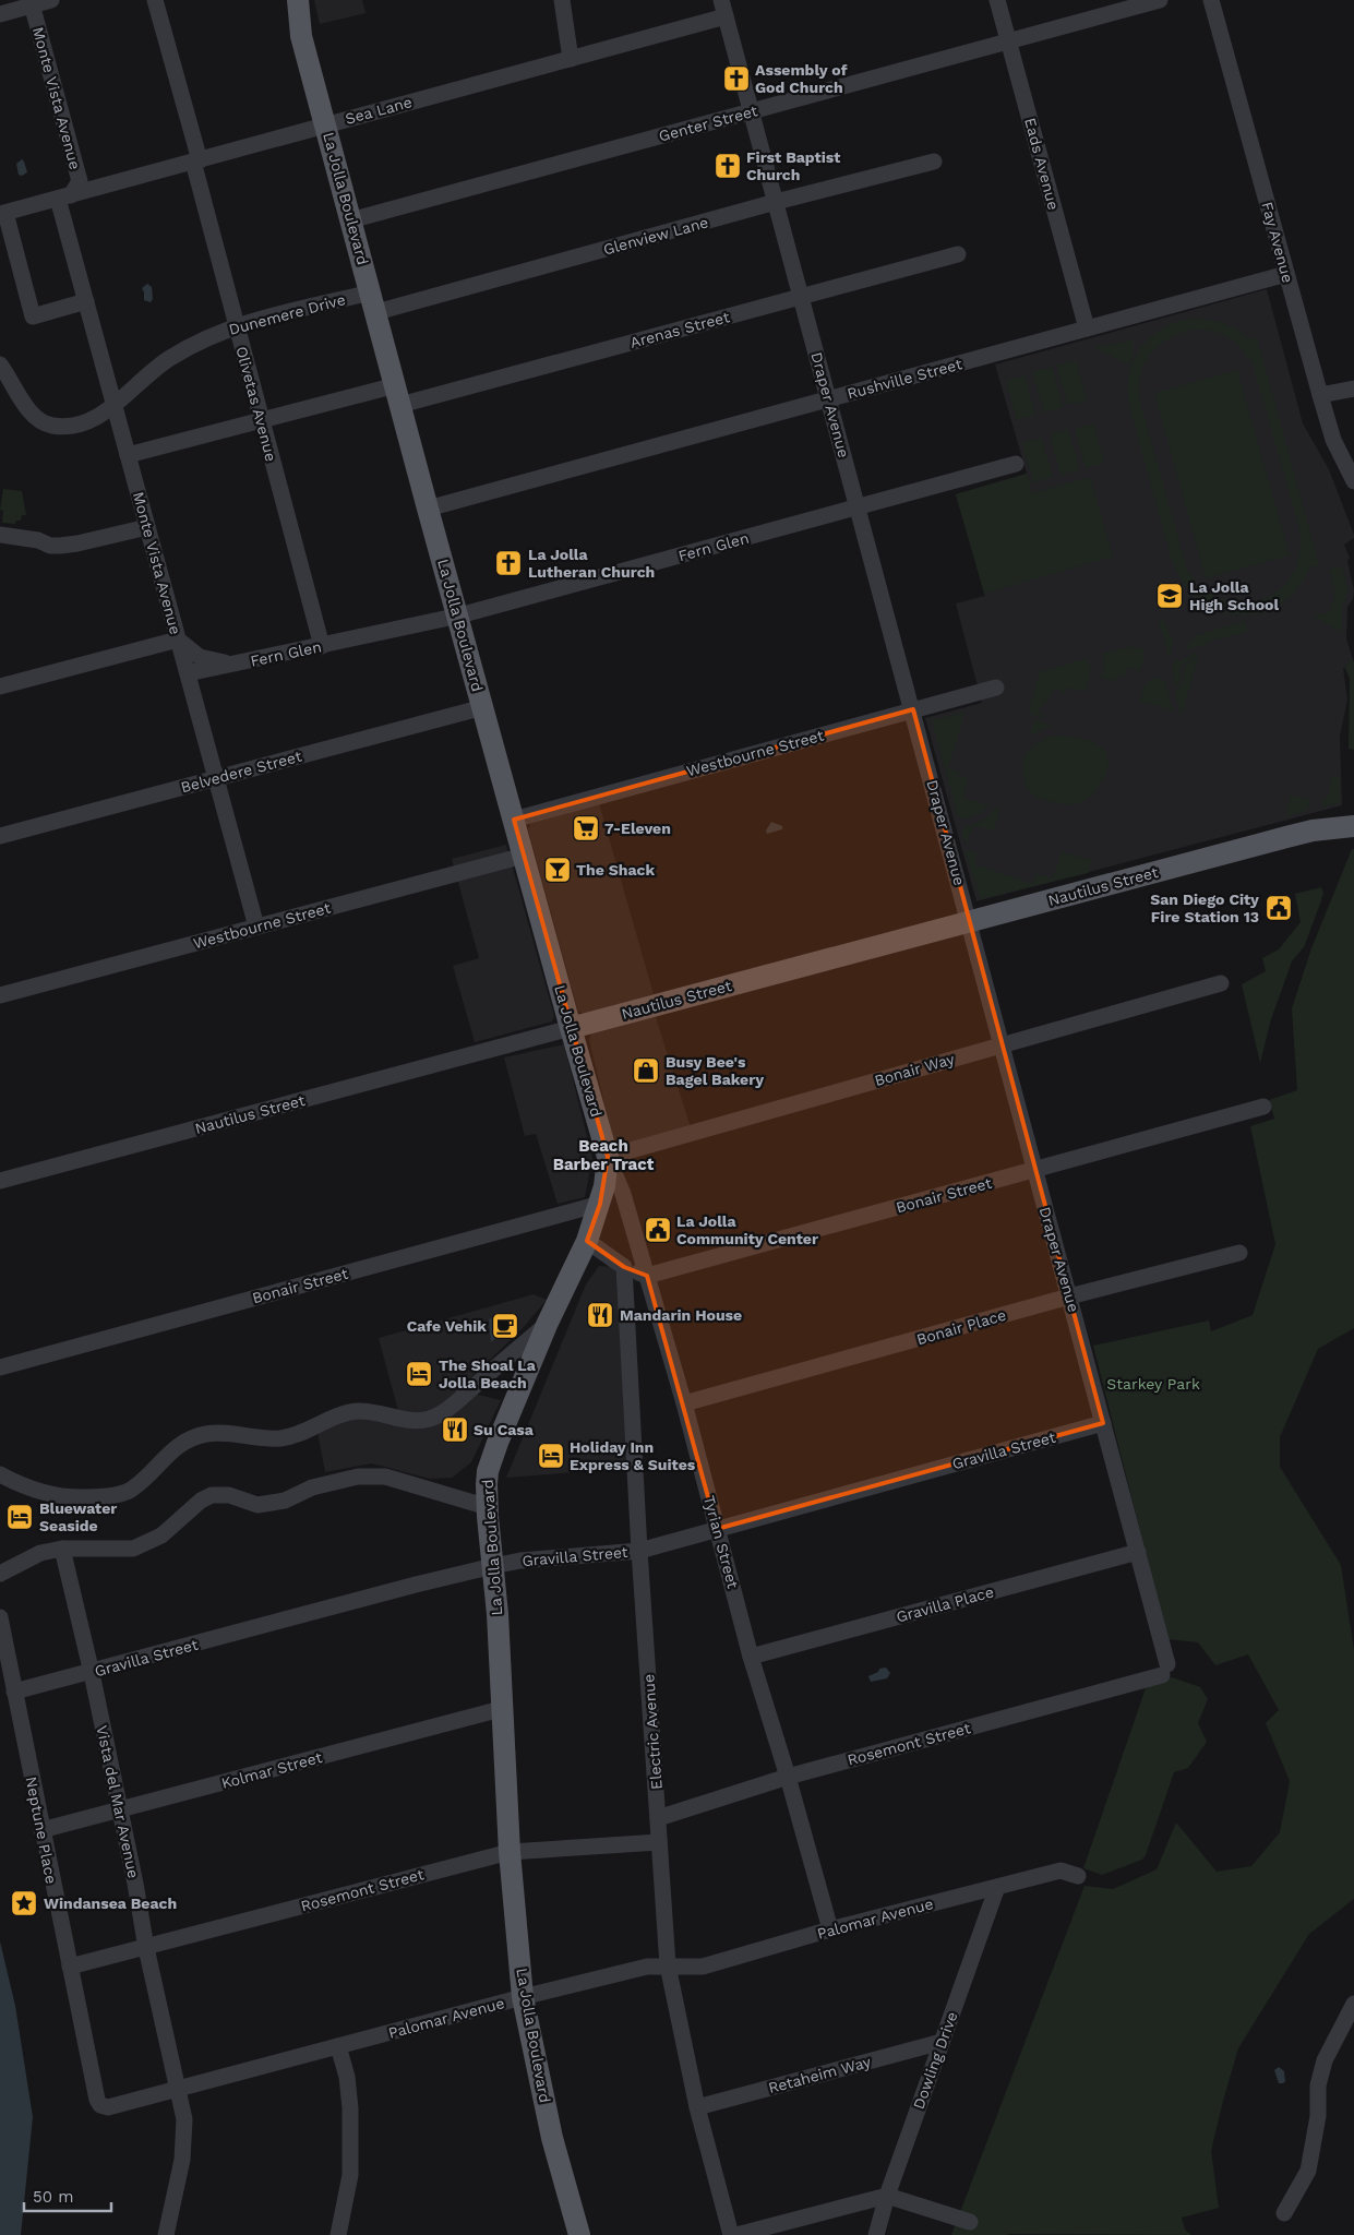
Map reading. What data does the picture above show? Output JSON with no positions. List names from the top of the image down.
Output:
{
  "streets": {
    "main road": ["La Jolla Boulevard", "Nautilus Street"],
    "street": [
      "Monte Vista Avenue",
      "Sea Lane",
      "Genter Street",
      "Eads Avenue",
      "Glenview Lane",
      "Fay Avenue",
      "Dunemere Drive",
      "Arenas Street",
      "Rushville Street",
      "Olivetas Avenue",
      "Draper Avenue",
      "Fern Glen",
      "Westbourne Street",
      "Belvedere Street",
      "Bonair Way",
      "Bonair Street",
      "Bonair Place",
      "Gravilla Street",
      "Tyrian Street",
      "Gravilla Place",
      "Electric Avenue",
      "Rosemont Street",
      "Kolmar Street",
      "Vista del Mar Avenue",
      "Neptune Place",
      "Palomar Avenue",
      "Dowling Drive",
      "Retaheim Way"
    ]
  },
  "crossings": [
    ["Monte Vista Avenue", "Sea Lane"],
    ["Monte Vista Avenue", "Dunemere Drive"],
    ["Monte Vista Avenue", "Arenas Street"],
    ["Monte Vista Avenue", "Fern Glen"],
    ["Monte Vista Avenue", "Westbourne Street"],
    ["Monte Vista Avenue", "Belvedere Street"],
    ["Sea Lane", "La Jolla Boulevard"],
    ["Sea Lane", "Olivetas Avenue"],
    ["Sea Lane", "Draper Avenue"],
    ["Genter Street", "Eads Avenue"],
    ["Genter Street", "La Jolla Boulevard"],
    ["Genter Street", "Draper Avenue"],
    ["Eads Avenue", "Rushville Street"],
    ["La Jolla Boulevard", "Glenview Lane"],
    ["La Jolla Boulevard", "Dunemere Drive"],
    ["La Jolla Boulevard", "Arenas Street"],
    ["La Jolla Boulevard", "Rushville Street"],
    ["La Jolla Boulevard", "Fern Glen"],
    ["La Jolla Boulevard", "Westbourne Street"],
    ["La Jolla Boulevard", "Belvedere Street"],
    ["La Jolla Boulevard", "Nautilus Street"],
    ["La Jolla Boulevard", "Bonair Way"],
    ["La Jolla Boulevard", "Bonair Street"],
    ["La Jolla Boulevard", "Gravilla Street"],
    ["La Jolla Boulevard", "Tyrian Street"],
    ["La Jolla Boulevard", "Rosemont Street"],
    ["La Jolla Boulevard", "Kolmar Street"],
    ["La Jolla Boulevard", "Palomar Avenue"],
    ["Glenview Lane", "Dunemere Drive"],
    ["Glenview Lane", "Draper Avenue"],
    ["Fay Avenue", "Rushville Street"],
    ["Dunemere Drive", "Olivetas Avenue"],
    ["Arenas Street", "Olivetas Avenue"],
    ["Arenas Street", "Draper Avenue"],
    ["Rushville Street", "Draper Avenue"],
    ["Olivetas Avenue", "Fern Glen"],
    ["Draper Avenue", "Fern Glen"],
    ["Draper Avenue", "Westbourne Street"],
    ["Draper Avenue", "Nautilus Street"],
    ["Draper Avenue", "Bonair Way"],
    ["Draper Avenue", "Bonair Street"],
    ["Draper Avenue", "Bonair Place"],
    ["Draper Avenue", "Gravilla Street"],
    ["Draper Avenue", "Gravilla Place"],
    ["Draper Avenue", "Rosemont Street"],
    ["Bonair Way", "Tyrian Street"],
    ["Bonair Street", "Tyrian Street"],
    ["Bonair Place", "Tyrian Street"],
    ["Gravilla Street", "Tyrian Street"],
    ["Gravilla Street", "Electric Avenue"],
    ["Gravilla Street", "Vista del Mar Avenue"],
    ["Gravilla Street", "Neptune Place"],
    ["Tyrian Street", "Gravilla Place"],
    ["Tyrian Street", "Rosemont Street"],
    ["Tyrian Street", "Palomar Avenue"],
    ["Electric Avenue", "Rosemont Street"],
    ["Electric Avenue", "Palomar Avenue"],
    ["Electric Avenue", "Retaheim Way"],
    ["Rosemont Street", "Vista del Mar Avenue"],
    ["Rosemont Street", "Neptune Place"],
    ["Kolmar Street", "Vista del Mar Avenue"],
    ["Kolmar Street", "Neptune Place"],
    ["Vista del Mar Avenue", "Palomar Avenue"],
    ["Neptune Place", "Palomar Avenue"],
    ["Palomar Avenue", "Dowling Drive"],
    ["Dowling Drive", "Retaheim Way"]
  ],
  "districts": ["Beach Barber Tract"],
  "parks": ["Starkey Park"],
  "places": {
    "church": ["Assembly of God Church", "First Baptist Church", "La Jolla Lutheran Church"],
    "school or university": ["La Jolla High School"],
    "supermarket": ["7-Eleven"],
    "bar": ["The Shack"],
    "public building": ["San Diego City Fire Station 13", "La Jolla Community Center"],
    "shop": ["Busy Bee's Bagel Bakery"],
    "restaurant": ["Mandarin House", "Su Casa"],
    "cafe": ["Cafe Vehik"],
    "hotel": ["The Shoal La Jolla Beach", "Holiday Inn Express & Suites", "Bluewater Seaside"],
    "place": ["Windansea Beach"]
  },
  "scale_bar": "50 m"
}
